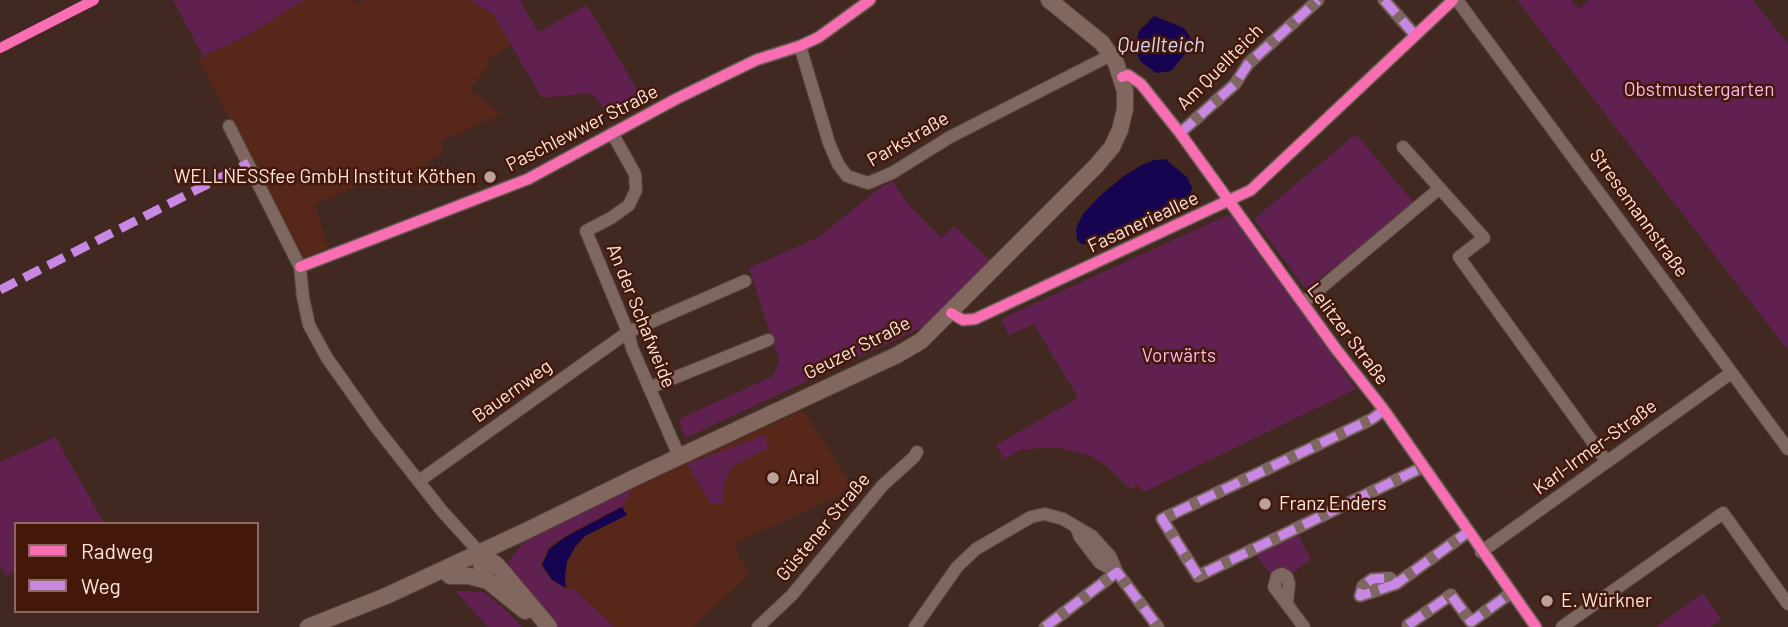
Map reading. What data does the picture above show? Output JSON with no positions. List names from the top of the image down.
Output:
{
  "streets": {
    "main road": ["Geuzer Straße"],
    "street": [
      "Am Quellteich",
      "Paschlewwer Straße",
      "Parkstraße",
      "Stresemannstraße",
      "Fasanerieallee",
      "An der Schafweide",
      "Lelitzer Straße",
      "Bauernweg",
      "Karl-Irmer-Straße",
      "Güstener Straße"
    ]
  },
  "crossings": [
    ["Am Quellteich", "Lelitzer Straße"],
    ["Paschlewwer Straße", "Parkstraße"],
    ["Paschlewwer Straße", "An der Schafweide"],
    ["Parkstraße", "Geuzer Straße"],
    ["Stresemannstraße", "Fasanerieallee"],
    ["Stresemannstraße", "Karl-Irmer-Straße"],
    ["Fasanerieallee", "Lelitzer Straße"],
    ["Fasanerieallee", "Geuzer Straße"],
    ["An der Schafweide", "Geuzer Straße"],
    ["An der Schafweide", "Bauernweg"],
    ["Lelitzer Straße", "Geuzer Straße"],
    ["Lelitzer Straße", "Karl-Irmer-Straße"]
  ],
  "water": ["Quellteich"],
  "parks": ["Obstmustergarten", "Vorwärts"],
  "places": [
    "WELLNESSfee GmbH Institut Köthen",
    "Aral",
    "Franz Enders",
    "E. Würkner"
  ],
  "legend": ["Radweg", "Weg"]
}
